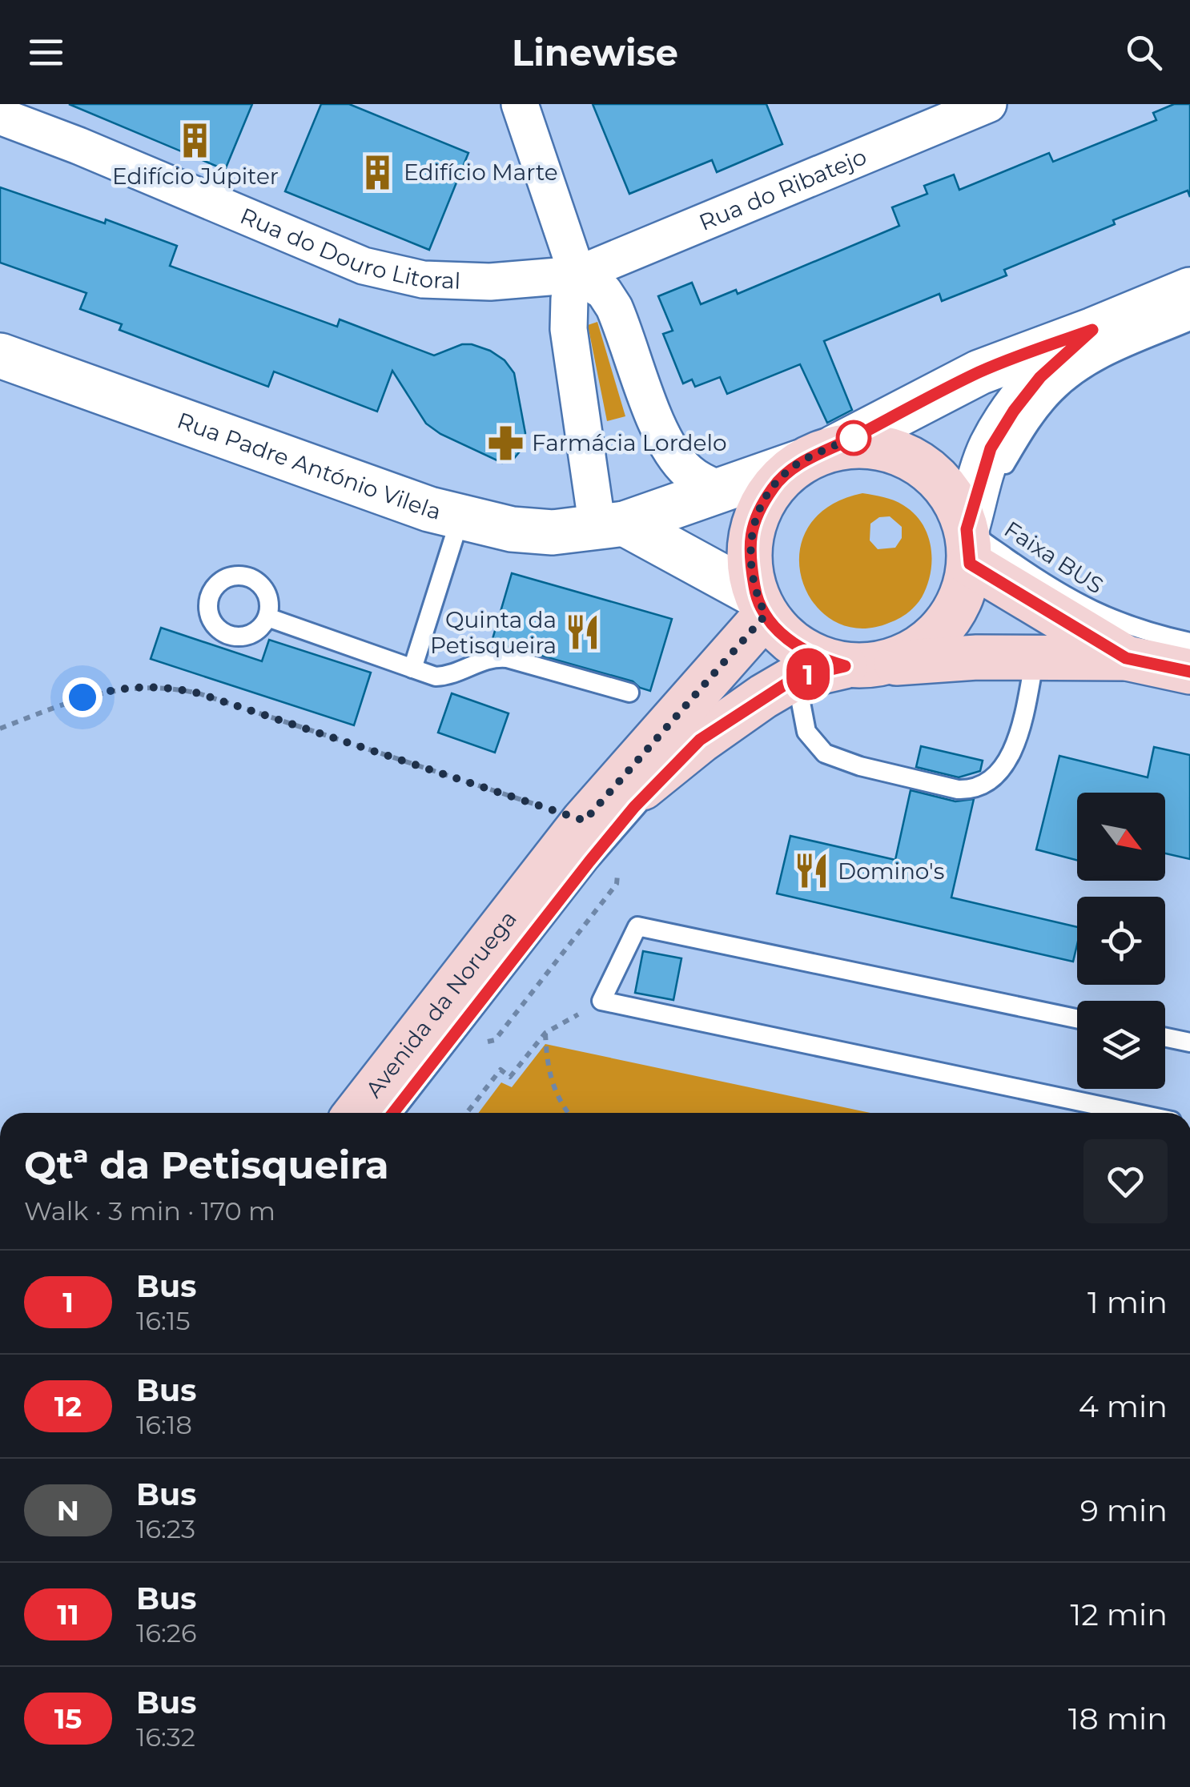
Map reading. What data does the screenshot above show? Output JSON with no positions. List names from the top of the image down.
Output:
{
  "streets": {
    "main road": ["Avenida da Noruega"],
    "street": ["Rua do Ribatejo", "Rua do Douro Litoral", "Rua Padre António Vilela"],
    "lane": ["Faixa BUS"]
  },
  "crossings": [
    ["Rua do Ribatejo", "Rua do Douro Litoral"],
    ["Rua Padre António Vilela", "Faixa BUS"],
    ["Rua Padre António Vilela", "Avenida da Noruega"],
    ["Faixa BUS", "Avenida da Noruega"]
  ],
  "places": {
    "building": ["Edifício Júpiter", "Edifício Marte"],
    "pharmacy": ["Farmácia Lordelo"],
    "restaurant": ["Quinta da Petisqueira", "Domino's"]
  },
  "lines": ["bus line 1"],
  "north": "bottom right",
  "page": {
    "header": "Linewise",
    "on_map": "1",
    "heading": ["Qtª da Petisqueira", "Walk · 3 min · 170 m"],
    "list": [
      {
        "mark": "1",
        "name": "Bus",
        "note": "16:15",
        "value": "1 min"
      },
      {
        "mark": "12",
        "name": "Bus",
        "note": "16:18",
        "value": "4 min"
      },
      {
        "mark": "N",
        "name": "Bus",
        "note": "16:23",
        "value": "9 min"
      },
      {
        "mark": "11",
        "name": "Bus",
        "note": "16:26",
        "value": "12 min"
      },
      {
        "mark": "15",
        "name": "Bus",
        "note": "16:32",
        "value": "18 min"
      }
    ]
  }
}
